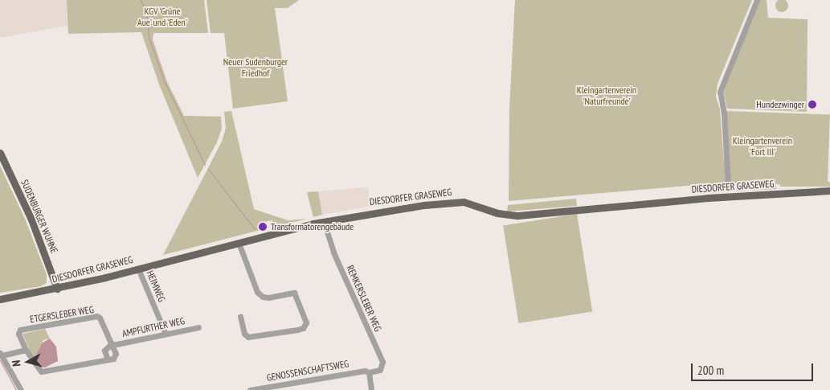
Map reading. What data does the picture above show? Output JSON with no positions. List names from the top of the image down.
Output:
{
  "streets": {
    "main road": ["DIESDORFER GRASEWEG", "SUDENBURGER WUHNE"],
    "street": [
      "HEIMWEG",
      "REMKERSLEBER WEG",
      "ETGERSLEBER WEG",
      "AMPFURTHER WEG",
      "GENOSSENSCHAFTSWEG"
    ]
  },
  "crossings": [
    ["DIESDORFER GRASEWEG", "SUDENBURGER WUHNE"],
    ["DIESDORFER GRASEWEG", "HEIMWEG"],
    ["DIESDORFER GRASEWEG", "REMKERSLEBER WEG"],
    ["HEIMWEG", "AMPFURTHER WEG"],
    ["REMKERSLEBER WEG", "GENOSSENSCHAFTSWEG"],
    ["ETGERSLEBER WEG", "AMPFURTHER WEG"]
  ],
  "parks": [
    "KGV 'Grüne Aue' und 'Eden'",
    "Neuer Sudenburger Friedhof",
    "Kleingartenverein 'Naturfreunde'",
    "Kleingartenverein 'Fort III'"
  ],
  "places": ["Hundezwinger", "Transformatorengebäude"],
  "scale_bar": "200 m",
  "north": "left"
}
